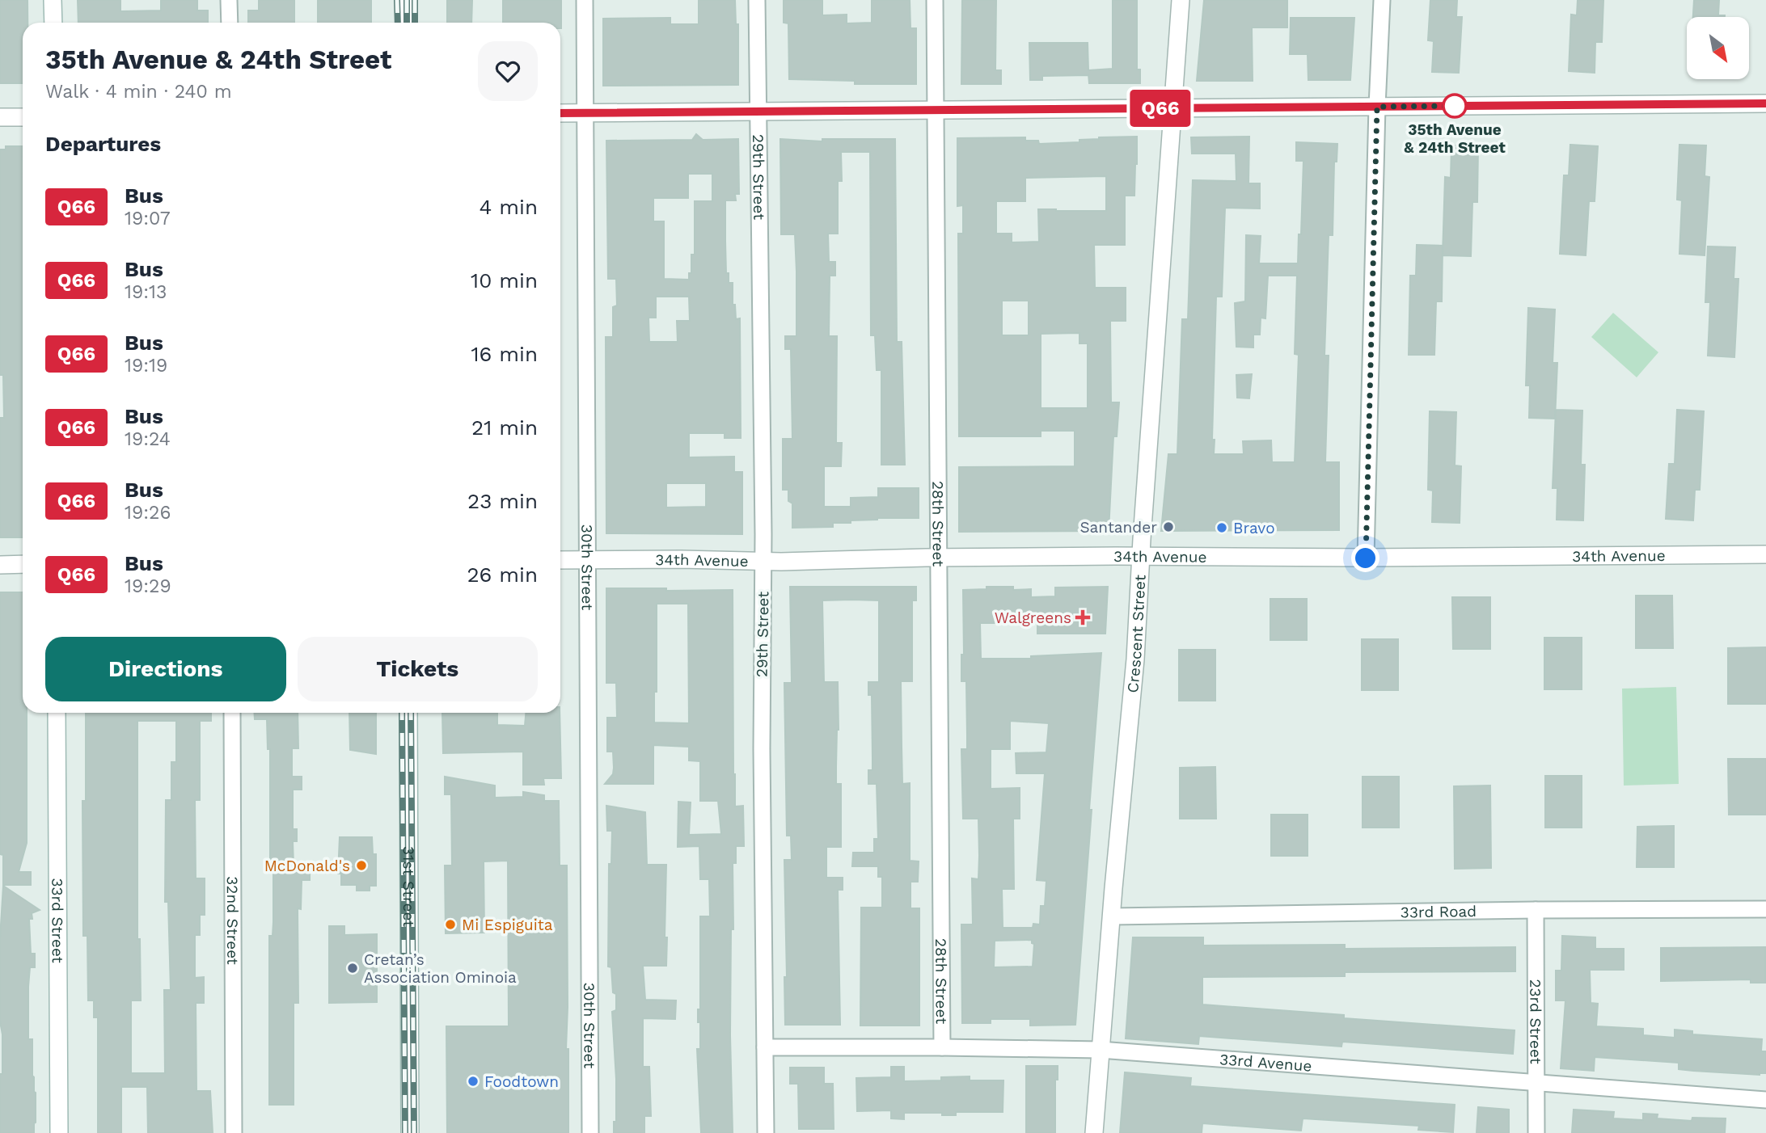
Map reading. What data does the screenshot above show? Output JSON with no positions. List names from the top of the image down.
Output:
{
  "streets": {
    "street": [
      "29th Street",
      "28th Street",
      "34th Avenue",
      "30th Street",
      "Crescent Street",
      "31st Street",
      "33rd Road",
      "33rd Street",
      "32nd Street",
      "23rd Street",
      "33rd Avenue"
    ]
  },
  "crossings": [
    ["29th Street", "34th Avenue"],
    ["29th Street", "33rd Avenue"],
    ["28th Street", "34th Avenue"],
    ["28th Street", "33rd Avenue"],
    ["34th Avenue", "30th Street"],
    ["34th Avenue", "Crescent Street"],
    ["Crescent Street", "33rd Road"],
    ["Crescent Street", "33rd Avenue"],
    ["33rd Road", "23rd Street"],
    ["23rd Street", "33rd Avenue"]
  ],
  "places": {
    "other": [
      "35th Avenue & 24th Street",
      "Santander",
      "Bravo",
      "McDonald's",
      "Mi Espiguita",
      "Cretan’s Association Ominoia",
      "Foodtown"
    ],
    "health": ["Walgreens"]
  },
  "lines": ["bus line Q66"],
  "north": "bottom right",
  "page": {
    "on_map": "Q66",
    "heading": [
      ["35th Avenue & 24th Street", "Walk · 4 min · 240 m"],
      "Departures"
    ],
    "list": [
      {
        "mark": "Q66",
        "name": "Bus",
        "note": "19:07",
        "value": "4 min"
      },
      {
        "mark": "Q66",
        "name": "Bus",
        "note": "19:13",
        "value": "10 min"
      },
      {
        "mark": "Q66",
        "name": "Bus",
        "note": "19:19",
        "value": "16 min"
      },
      {
        "mark": "Q66",
        "name": "Bus",
        "note": "19:24",
        "value": "21 min"
      },
      {
        "mark": "Q66",
        "name": "Bus",
        "note": "19:26",
        "value": "23 min"
      },
      {
        "mark": "Q66",
        "name": "Bus",
        "note": "19:29",
        "value": "26 min"
      }
    ],
    "buttons": ["Directions", "Tickets"]
  }
}
